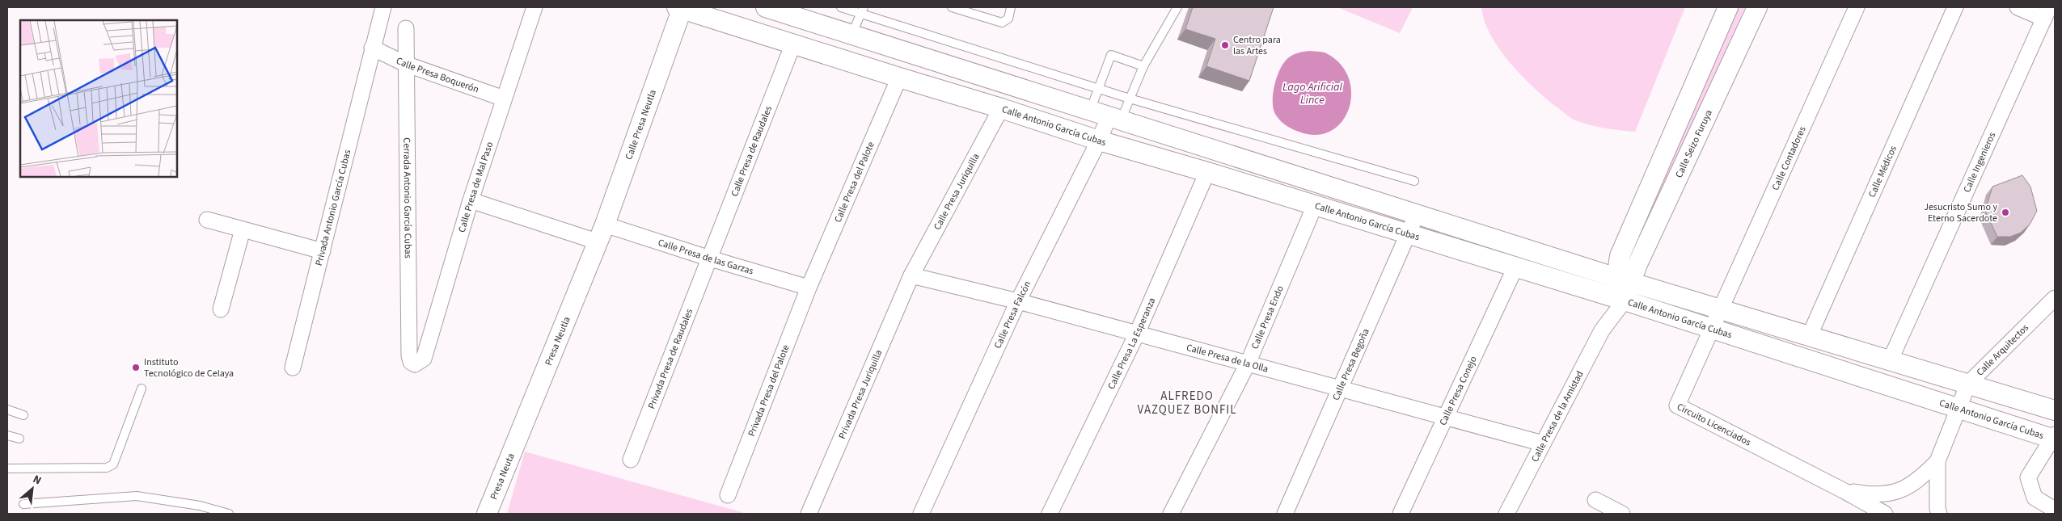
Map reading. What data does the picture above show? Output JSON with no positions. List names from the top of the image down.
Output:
{
  "streets": {
    "street": [
      "Calle Presa Boquerón",
      "Calle Presa Neutla",
      "Calle Antonio García Cubas",
      "Calle Seizo Furuya",
      "Calle Presa de Raudales",
      "Calle Contadores",
      "Calle Ingenieros",
      "Calle Médicos",
      "Calle Presa del Palote",
      "Calle Presa de Mal Paso",
      "Calle Presa Juriquilla",
      "Cerrada Antonio García Cubas",
      "Privada Antonio García Cubas",
      "Calle Presa de las Garzas",
      "Calle Presa Falcón",
      "Calle Presa Endo",
      "Presa Neutla",
      "Calle Presa La Esperanza",
      "Calle Arquitectos",
      "Calle Presa de la Olla",
      "Privada Presa de Raudales",
      "Calle Presa Begoña",
      "Privada Presa del Palote",
      "Calle Presa Conejo",
      "Privada Presa Juriquilla",
      "Calle Presa de la Amistad",
      "Circuito Licenciados",
      "Presa Neuta"
    ]
  },
  "crossings": [
    ["Calle Presa Boquerón", "Calle Presa de Mal Paso"],
    ["Calle Presa Boquerón", "Cerrada Antonio García Cubas"],
    ["Calle Presa Boquerón", "Privada Antonio García Cubas"],
    ["Calle Presa Neutla", "Calle Antonio García Cubas"],
    ["Calle Presa Neutla", "Calle Presa de las Garzas"],
    ["Calle Presa Neutla", "Presa Neutla"],
    ["Calle Antonio García Cubas", "Calle Seizo Furuya"],
    ["Calle Antonio García Cubas", "Calle Presa de Raudales"],
    ["Calle Antonio García Cubas", "Calle Contadores"],
    ["Calle Antonio García Cubas", "Calle Ingenieros"],
    ["Calle Antonio García Cubas", "Calle Médicos"],
    ["Calle Antonio García Cubas", "Calle Presa del Palote"],
    ["Calle Antonio García Cubas", "Calle Presa Juriquilla"],
    ["Calle Antonio García Cubas", "Calle Presa Falcón"],
    ["Calle Antonio García Cubas", "Calle Presa Endo"],
    ["Calle Antonio García Cubas", "Calle Presa La Esperanza"],
    ["Calle Antonio García Cubas", "Calle Arquitectos"],
    ["Calle Antonio García Cubas", "Calle Presa Begoña"],
    ["Calle Antonio García Cubas", "Calle Presa Conejo"],
    ["Calle Antonio García Cubas", "Calle Presa de la Amistad"],
    ["Calle Antonio García Cubas", "Circuito Licenciados"],
    ["Calle Seizo Furuya", "Calle Presa de la Amistad"],
    ["Calle Presa de Raudales", "Calle Presa de las Garzas"],
    ["Calle Presa de Raudales", "Privada Presa de Raudales"],
    ["Calle Contadores", "Circuito Licenciados"],
    ["Calle Presa del Palote", "Calle Presa de las Garzas"],
    ["Calle Presa del Palote", "Privada Presa del Palote"],
    ["Calle Presa de Mal Paso", "Cerrada Antonio García Cubas"],
    ["Calle Presa de Mal Paso", "Calle Presa de las Garzas"],
    ["Calle Presa Juriquilla", "Calle Presa de la Olla"],
    ["Calle Presa Juriquilla", "Privada Presa Juriquilla"],
    ["Calle Presa de las Garzas", "Presa Neutla"],
    ["Calle Presa de las Garzas", "Privada Presa de Raudales"],
    ["Calle Presa de las Garzas", "Privada Presa del Palote"],
    ["Calle Presa Falcón", "Calle Presa de la Olla"],
    ["Calle Presa Endo", "Calle Presa de la Olla"],
    ["Presa Neutla", "Presa Neuta"],
    ["Calle Presa La Esperanza", "Calle Presa de la Olla"],
    ["Calle Arquitectos", "Circuito Licenciados"],
    ["Calle Presa de la Olla", "Calle Presa Begoña"],
    ["Calle Presa de la Olla", "Calle Presa Conejo"],
    ["Calle Presa de la Olla", "Privada Presa Juriquilla"],
    ["Calle Presa de la Olla", "Calle Presa de la Amistad"]
  ],
  "districts": ["ALFREDO VAZQUEZ BONFIL"],
  "water": ["Lago Arificial Lince"],
  "places": ["Centro para las Artes", "Jesucristo Sumo y Eterno Sacerdote", "Instituto Tecnológico de Celaya"],
  "north": "top right"
}
